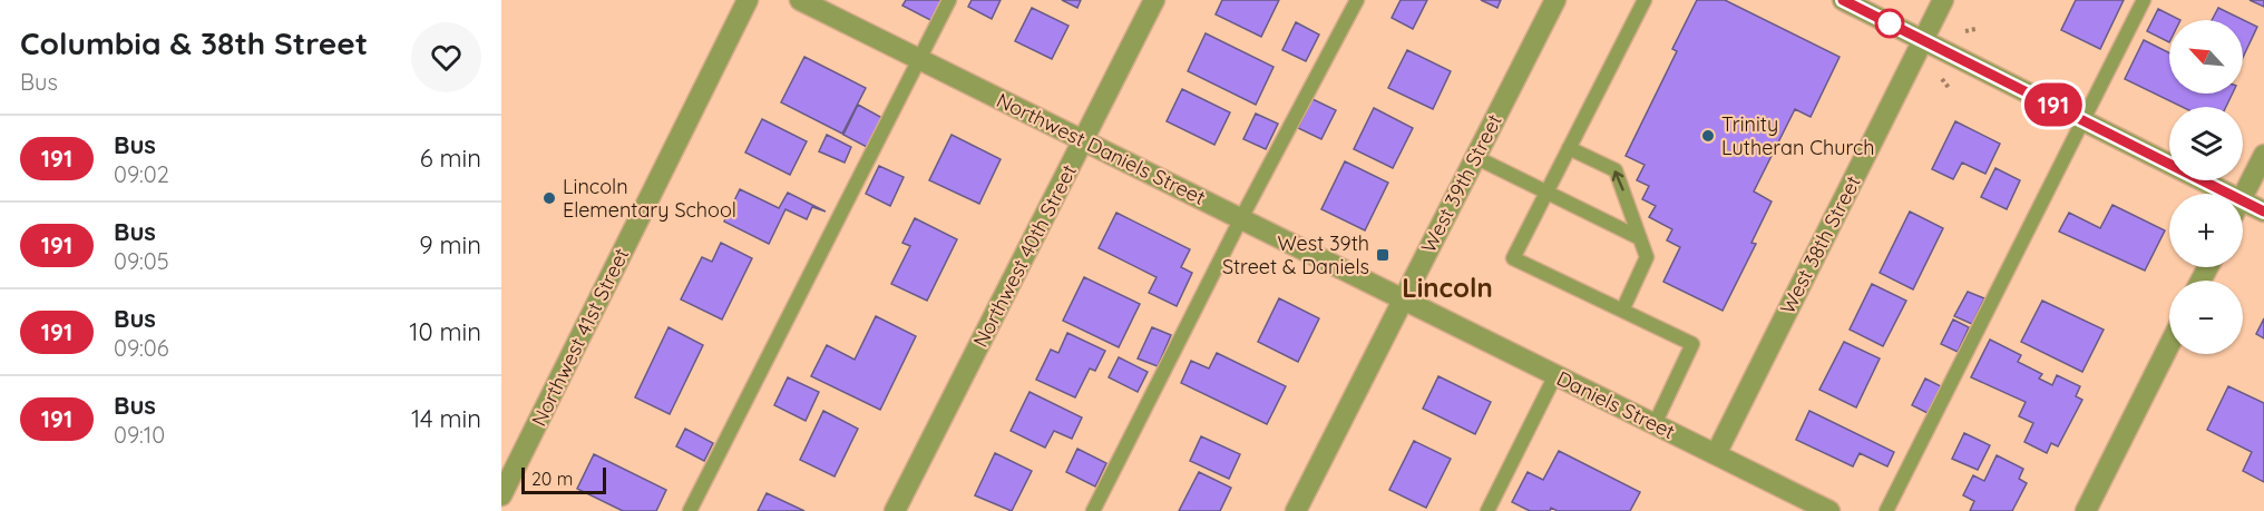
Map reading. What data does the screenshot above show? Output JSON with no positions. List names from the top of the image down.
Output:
{
  "streets": {
    "street": [
      "Northwest Daniels Street",
      "West 39th Street",
      "West 38th Street",
      "Northwest 40th Street",
      "Northwest 41st Street",
      "Daniels Street"
    ]
  },
  "crossings": [
    ["Northwest Daniels Street", "West 39th Street"],
    ["Northwest Daniels Street", "Northwest 40th Street"],
    ["Northwest Daniels Street", "Daniels Street"],
    ["West 39th Street", "Daniels Street"],
    ["West 38th Street", "Daniels Street"]
  ],
  "districts": ["Lincoln"],
  "places": {
    "other": ["Trinity Lutheran Church", "Lincoln Elementary School"],
    "transit": ["West 39th Street & Daniels"]
  },
  "lines": ["bus line 191"],
  "scale_bar": "20 m",
  "north": "top left",
  "page": {
    "heading": ["Columbia & 38th Street", "Bus"],
    "on_map": "191",
    "map_buttons": ["+", "−"],
    "list": [
      {
        "mark": "191",
        "name": "Bus",
        "note": "09:02",
        "value": "6 min"
      },
      {
        "mark": "191",
        "name": "Bus",
        "note": "09:05",
        "value": "9 min"
      },
      {
        "mark": "191",
        "name": "Bus",
        "note": "09:06",
        "value": "10 min"
      },
      {
        "mark": "191",
        "name": "Bus",
        "note": "09:10",
        "value": "14 min"
      }
    ],
    "scale": "20 m"
  }
}
